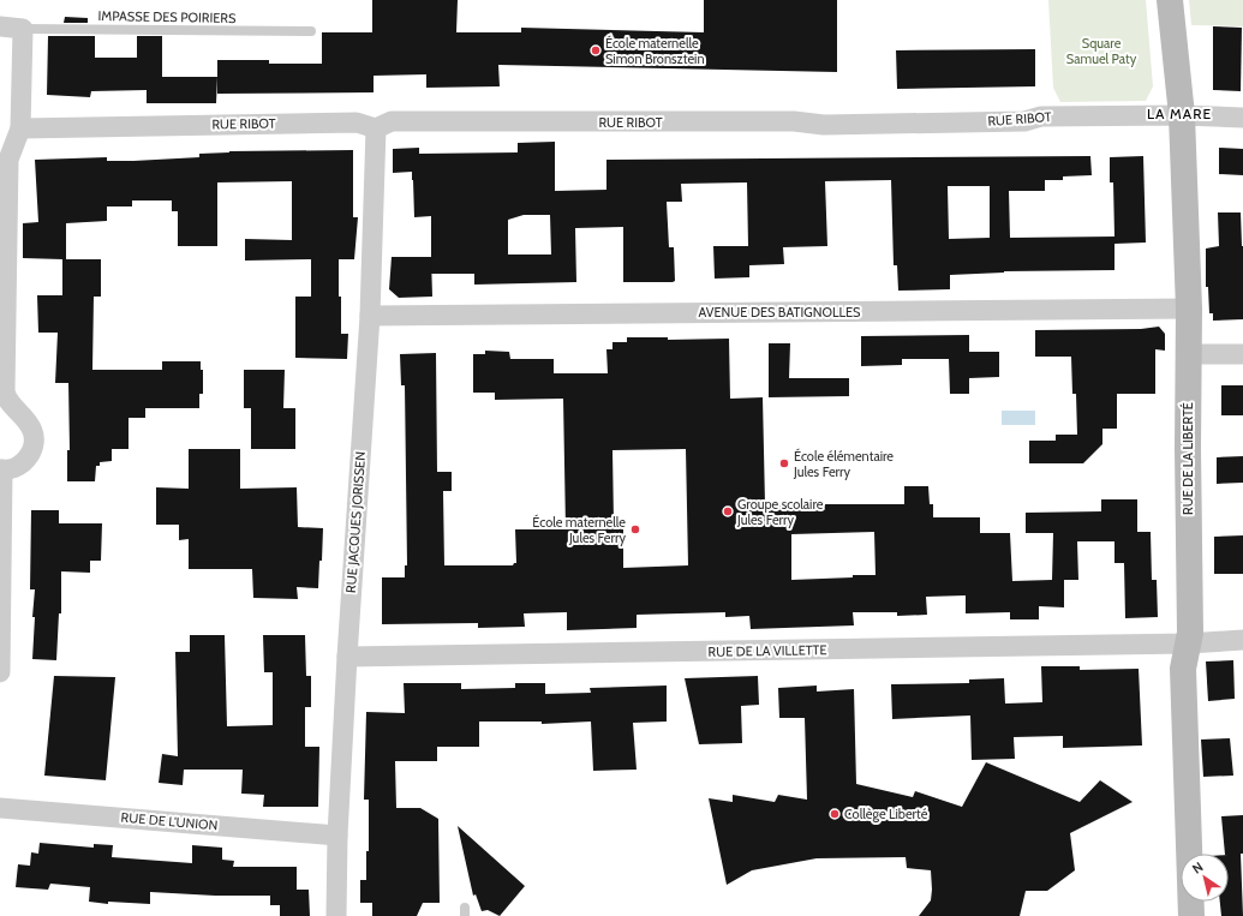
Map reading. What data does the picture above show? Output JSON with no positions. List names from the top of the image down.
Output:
{
  "streets": {
    "street": [
      "RUE RIBOT",
      "AVENUE DES BATIGNOLLES",
      "RUE DE LA LIBERTÉ",
      "RUE JACQUES JORISSEN",
      "RUE DE LA VILLETTE",
      "RUE DE L'UNION"
    ],
    "lane": ["IMPASSE DES POIRIERS"]
  },
  "crossings": [
    ["RUE RIBOT", "RUE DE LA LIBERTÉ"],
    ["RUE RIBOT", "RUE JACQUES JORISSEN"],
    ["AVENUE DES BATIGNOLLES", "RUE DE LA LIBERTÉ"],
    ["AVENUE DES BATIGNOLLES", "RUE JACQUES JORISSEN"],
    ["RUE DE LA LIBERTÉ", "RUE DE LA VILLETTE"],
    ["RUE JACQUES JORISSEN", "RUE DE LA VILLETTE"],
    ["RUE JACQUES JORISSEN", "RUE DE L'UNION"]
  ],
  "districts": ["LA MARE"],
  "parks": ["Square Samuel Paty"],
  "places": [
    "École maternelle Simon Bronsztein",
    "École élémentaire Jules Ferry",
    "Groupe scolaire Jules Ferry",
    "École maternelle Jules Ferry",
    "Collège Liberté"
  ],
  "north": "top left"
}
